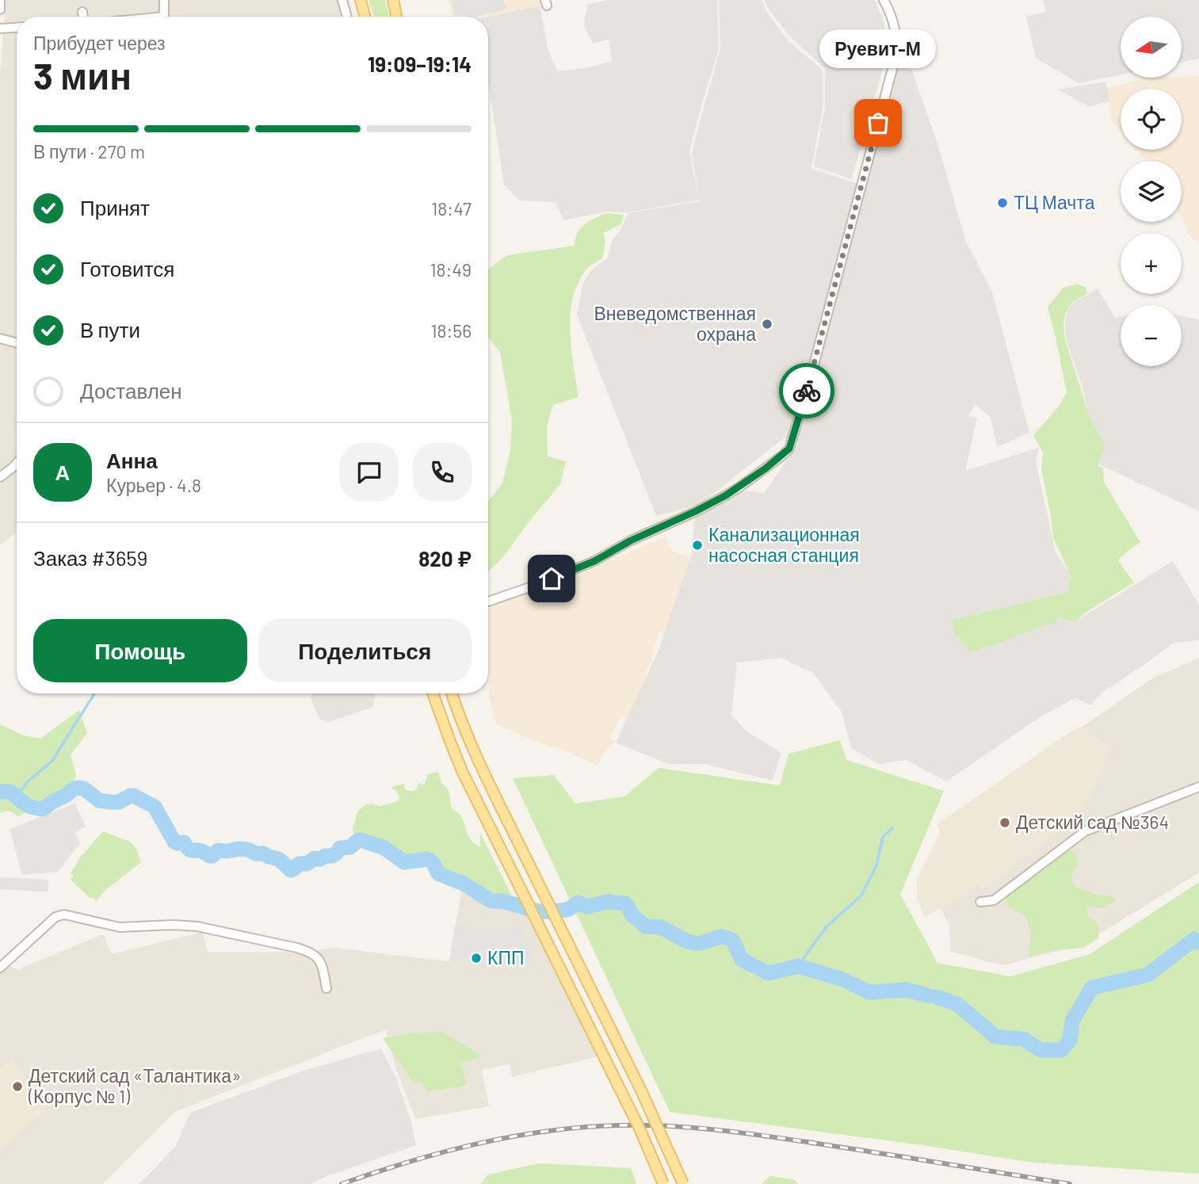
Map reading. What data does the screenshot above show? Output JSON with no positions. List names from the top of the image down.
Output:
{
  "places": [
    "Руевит-М",
    "ТЦ Мачта",
    "Вневедомственная охрана",
    "Канализационная насосная станция",
    "Детский сад №364",
    "КПП",
    "Детский сад «Талантика» (Корпус № 1)"
  ],
  "north": "left",
  "page": {
    "map_buttons": ["+", "−"],
    "heading": ["3 мин", "Прибудет через", "19:09–19:14"],
    "panel": [
      "Анна",
      "Курьер · 4.8",
      "Заказ #3659",
      "820 ₽"
    ],
    "bubble": "Руевит-М",
    "bar": "В пути · 270 m",
    "list": [
      ["Принят", "18:47"],
      ["Готовится", "18:49"],
      ["В пути", "18:56"],
      "Доставлен"
    ],
    "round": "А",
    "buttons": ["Помощь", "Поделиться"]
  }
}
